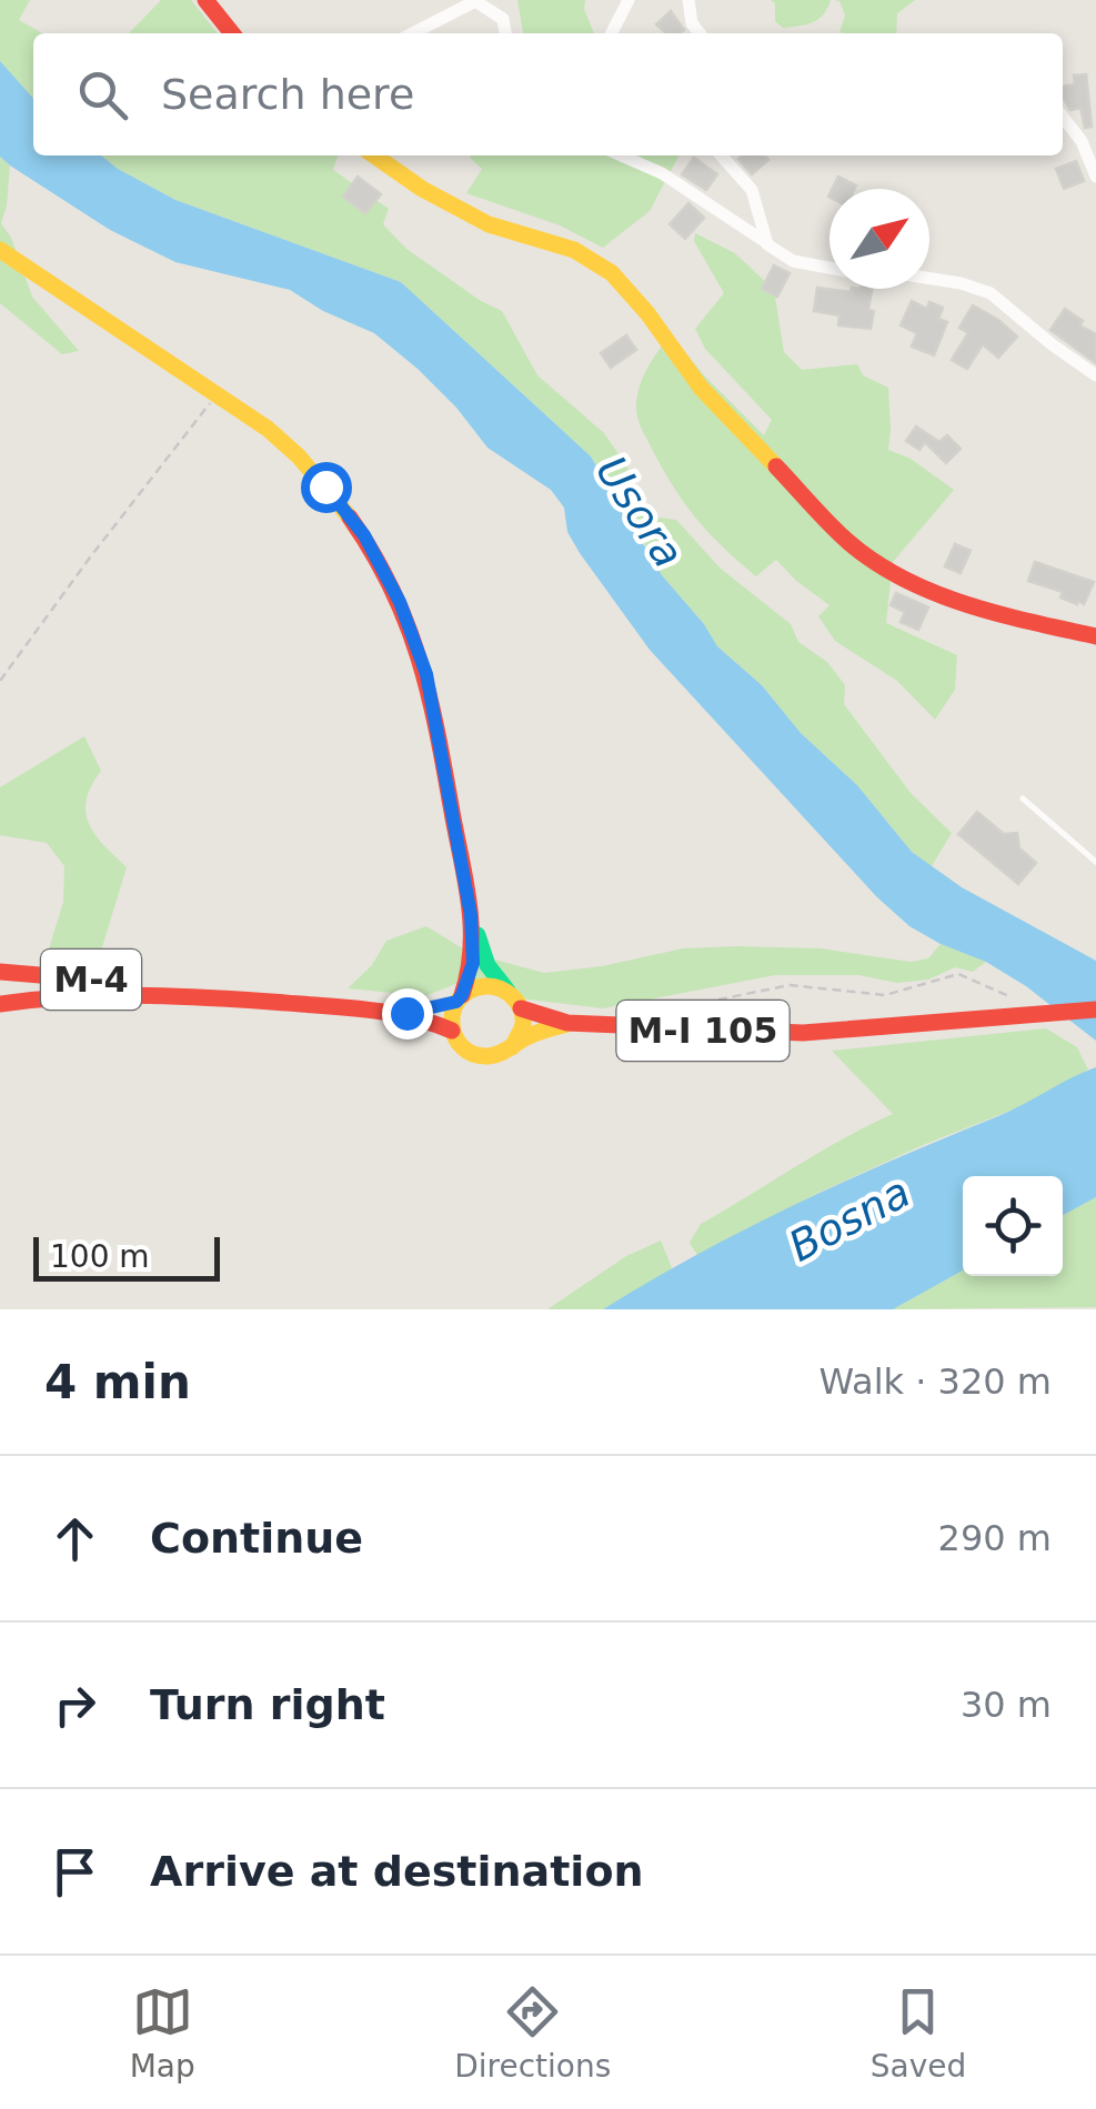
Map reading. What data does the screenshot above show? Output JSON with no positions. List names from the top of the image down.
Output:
{
  "streets": {
    "street": ["M-4", "M-I 105"]
  },
  "water": ["Usora", "Bosna"],
  "scale_bar": "100 m",
  "north": "top right",
  "page": {
    "search": "Search here",
    "scale": "100 m",
    "heading": ["4 min", "Walk · 320 m"],
    "list": [
      ["Continue", "290 m"],
      ["Turn right", "30 m"],
      "Arrive at destination"
    ],
    "nav": ["Map", "Directions", "Saved"]
  }
}
